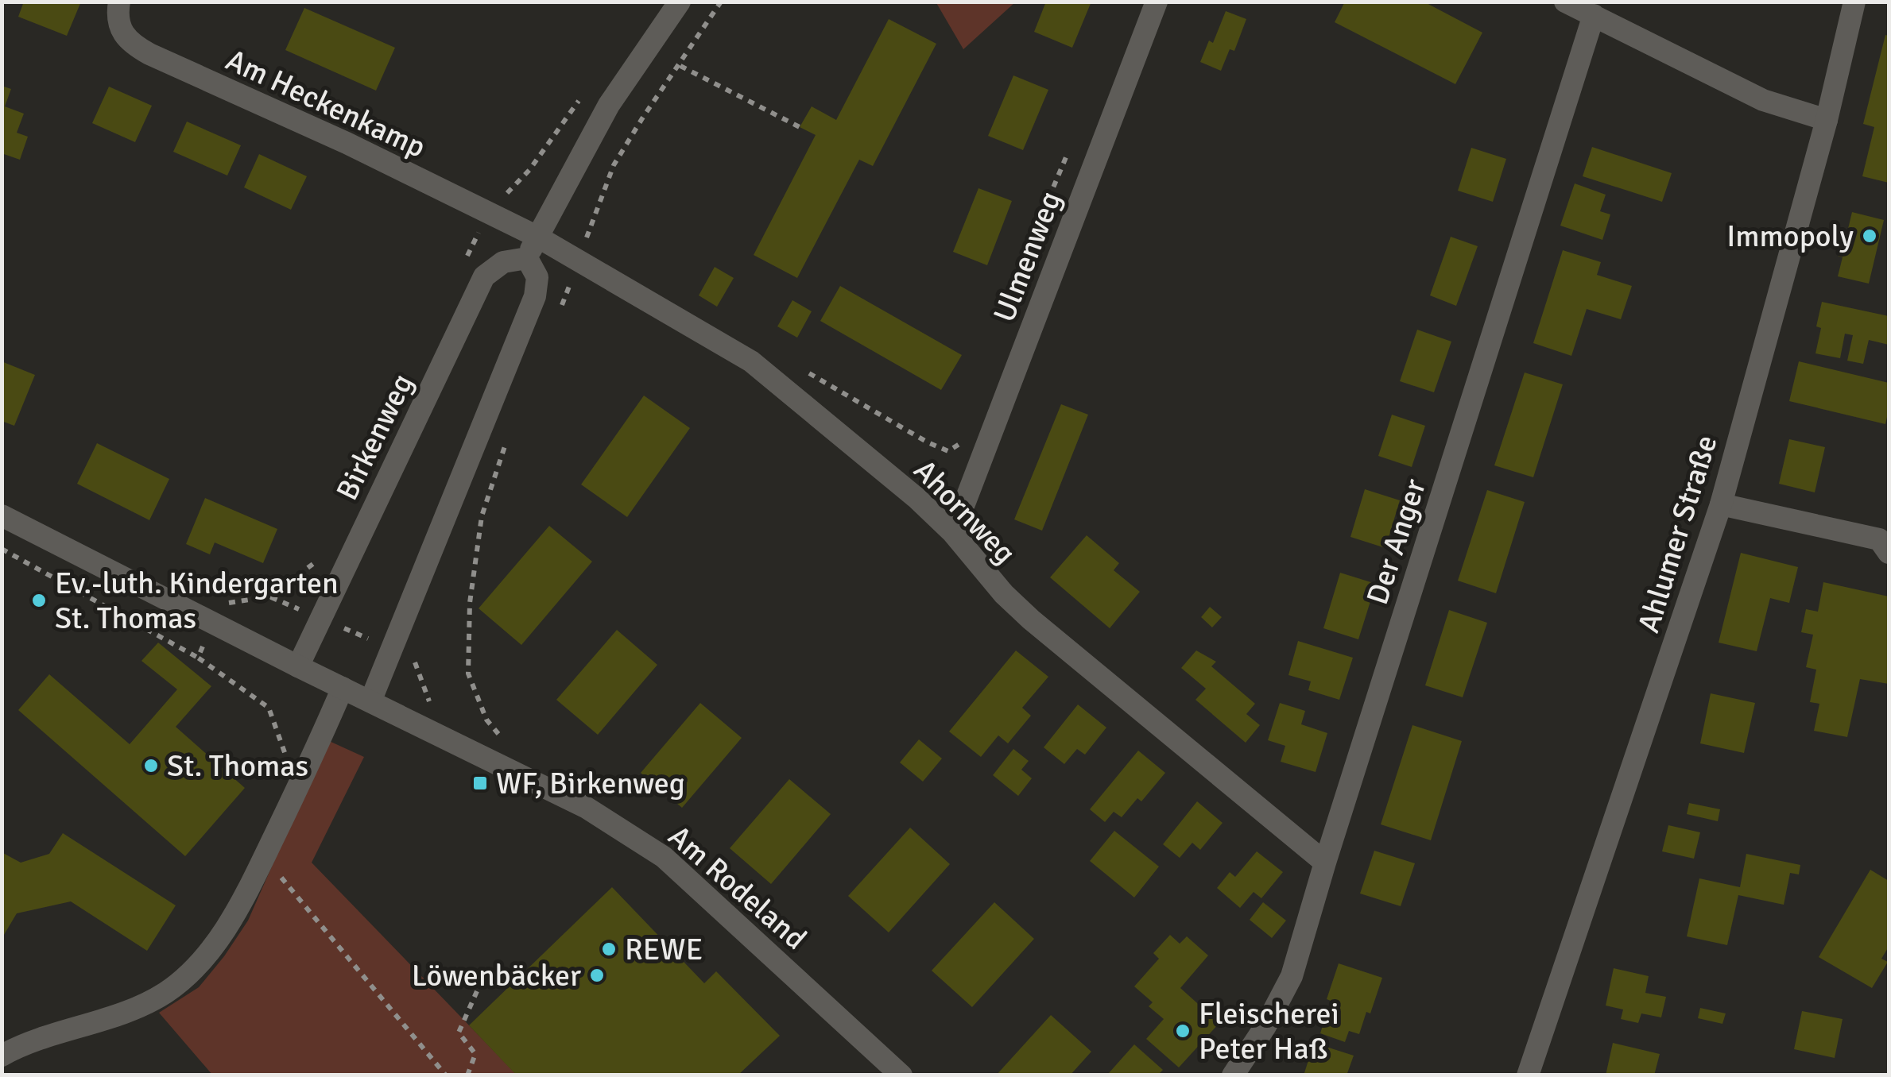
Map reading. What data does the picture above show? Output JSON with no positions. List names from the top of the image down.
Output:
{
  "streets": {
    "street": [
      "Am Heckenkamp",
      "Ulmenweg",
      "Birkenweg",
      "Ahornweg",
      "Ahlumer Straße",
      "Der Anger",
      "Am Rodeland"
    ]
  },
  "crossings": [
    ["Am Heckenkamp", "Ahornweg"],
    ["Ulmenweg", "Ahornweg"],
    ["Birkenweg", "Am Rodeland"],
    ["Ahornweg", "Der Anger"]
  ],
  "places": {
    "other": [
      "Immopoly",
      "Ev.-luth. Kindergarten St. Thomas",
      "St. Thomas",
      "REWE",
      "Löwenbäcker",
      "Fleischerei Peter Haß"
    ],
    "transit": ["WF, Birkenweg"]
  }
}
